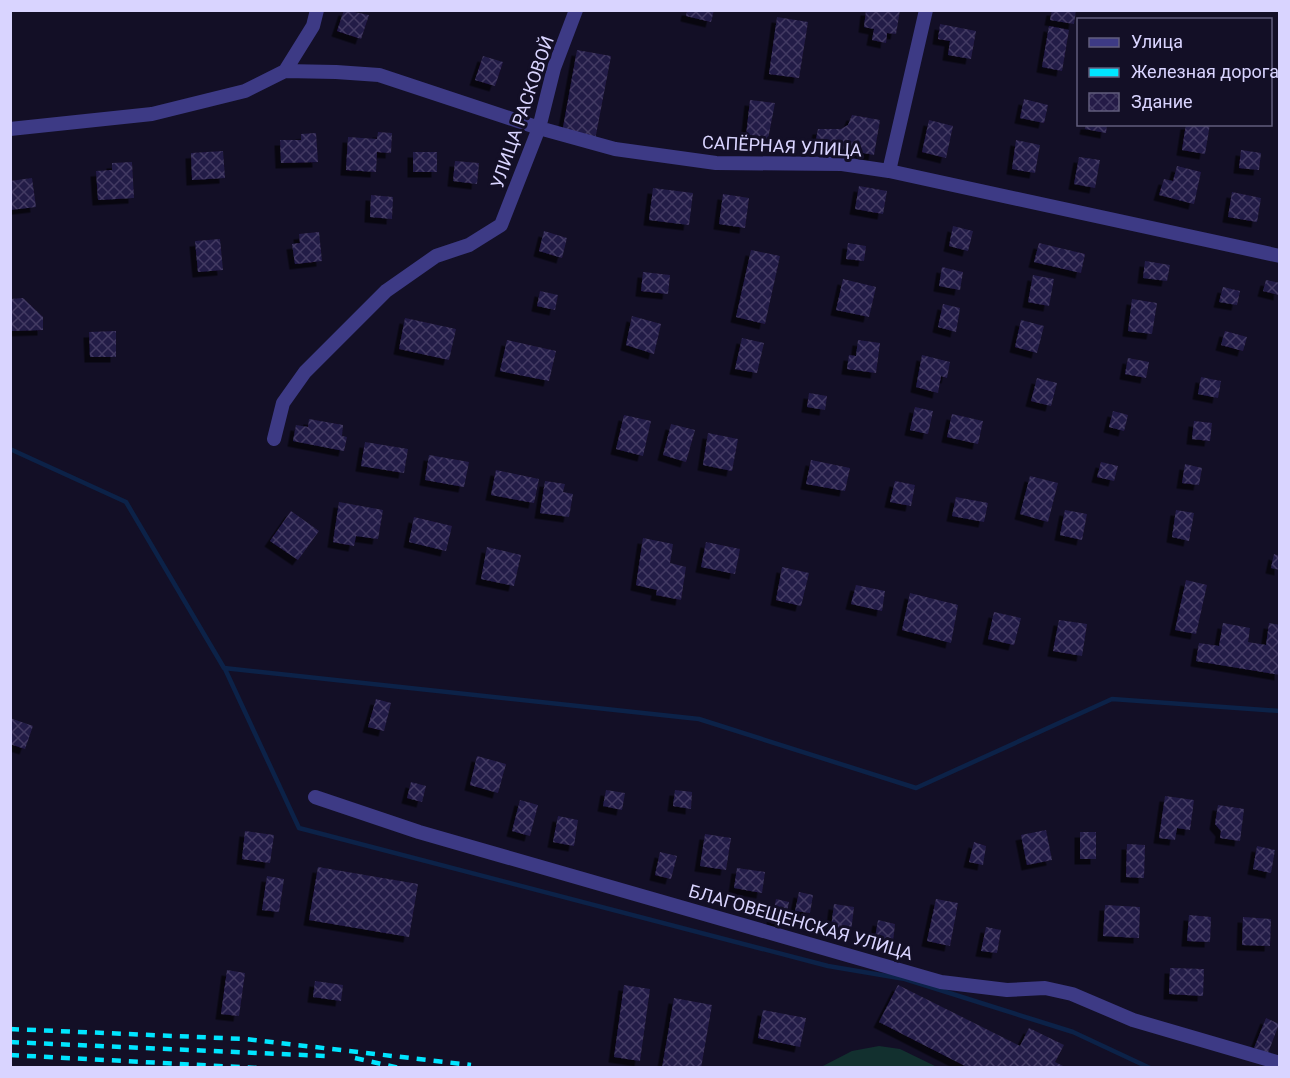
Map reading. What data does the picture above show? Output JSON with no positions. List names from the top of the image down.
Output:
{
  "streets": {
    "street": ["УЛИЦА РАСКОВОЙ", "САПЁРНАЯ УЛИЦА", "БЛАГОВЕЩЕНСКАЯ УЛИЦА"]
  },
  "crossings": [
    ["УЛИЦА РАСКОВОЙ", "САПЁРНАЯ УЛИЦА"]
  ],
  "legend": ["Улица", "Железная дорога", "Здание"]
}
